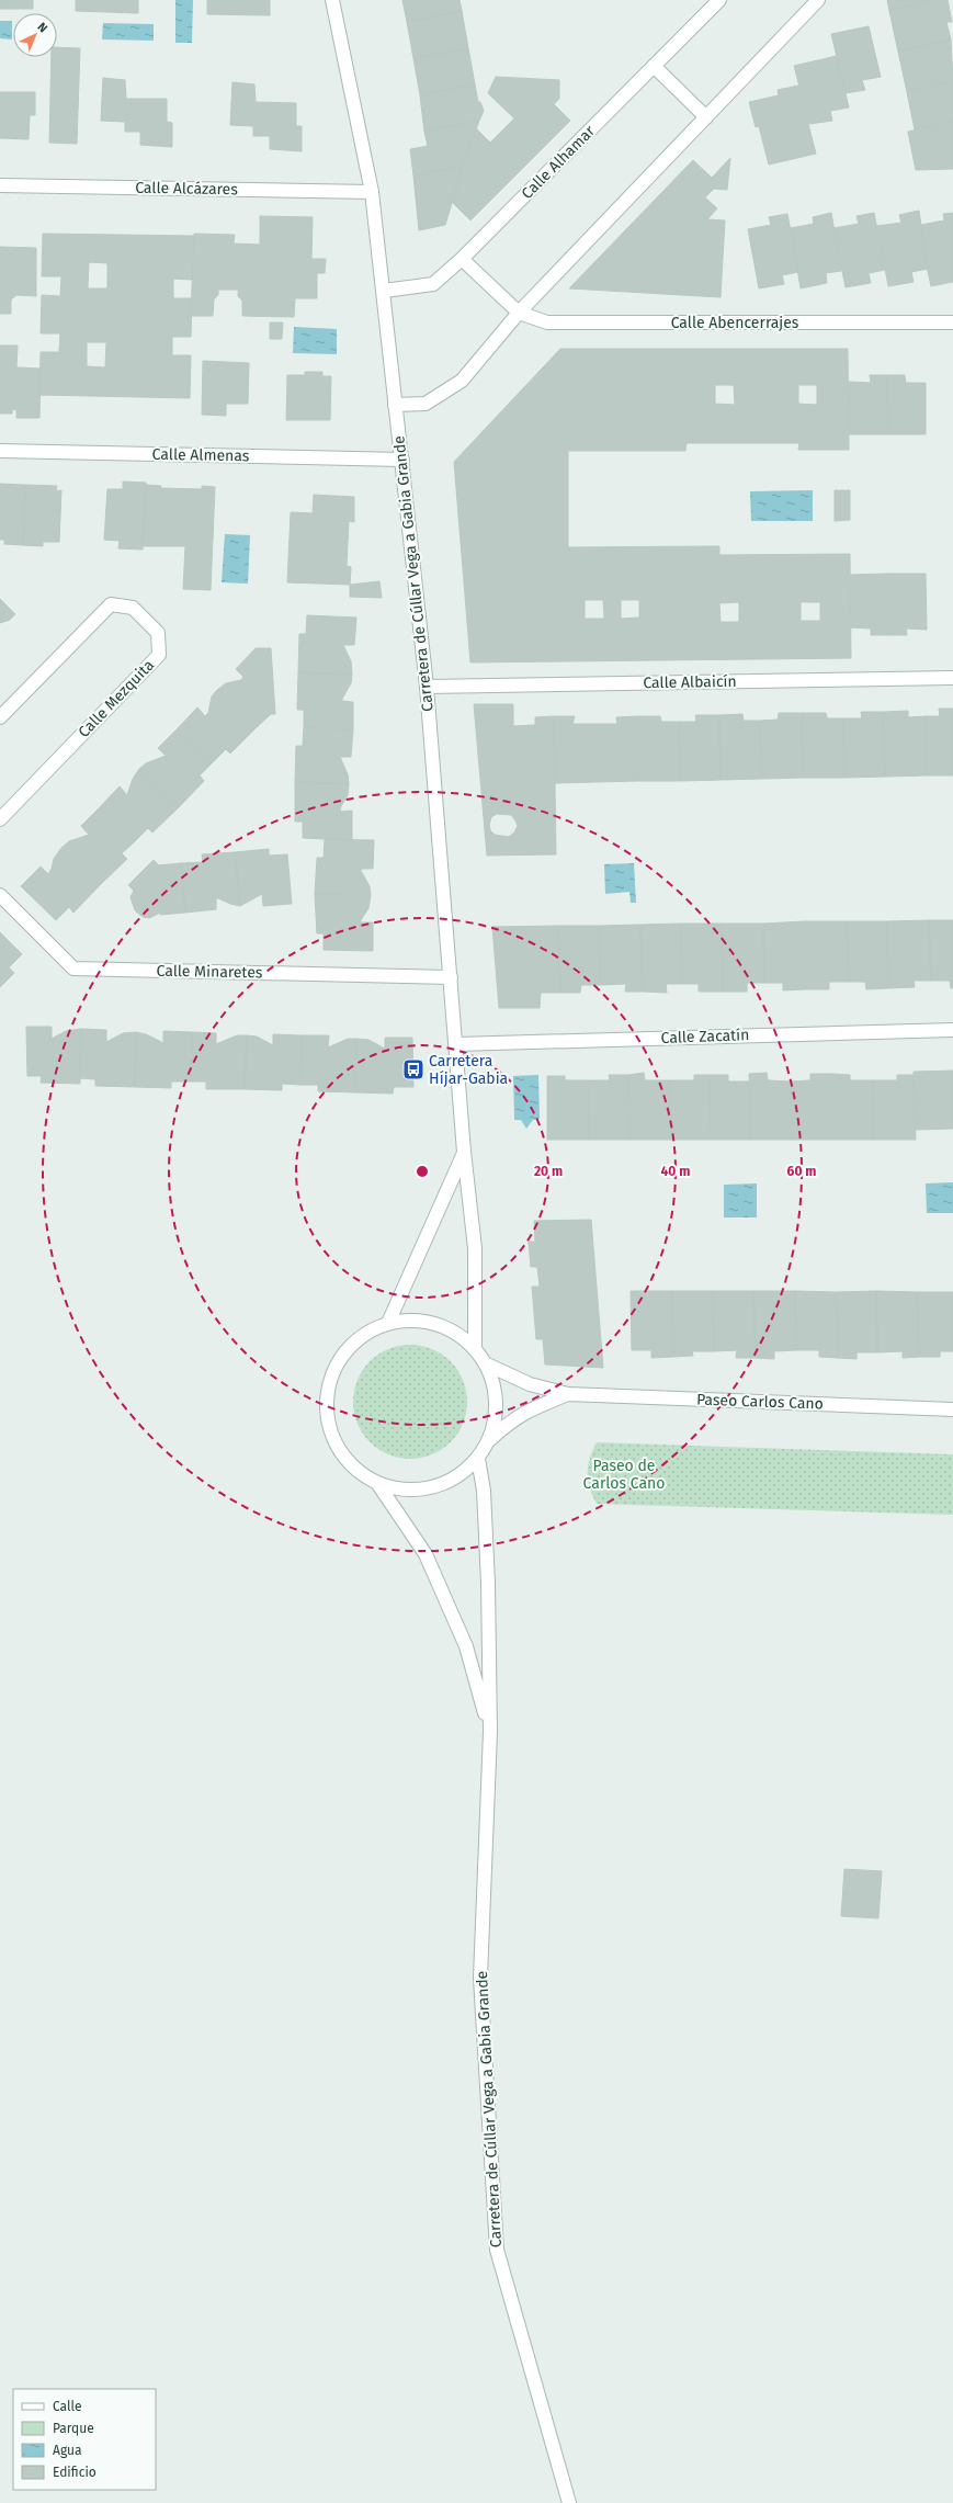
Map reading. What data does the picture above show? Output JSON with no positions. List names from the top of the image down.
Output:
{
  "streets": {
    "street": [
      "Calle Alhamar",
      "Calle Alcázares",
      "Calle Abencerrajes",
      "Calle Almenas",
      "Carretera de Cúllar Vega a Gabia Grande",
      "Calle Albaicín",
      "Calle Mezquita",
      "Calle Minaretes",
      "Calle Zacatín",
      "Paseo Carlos Cano"
    ]
  },
  "crossings": [
    ["Calle Alhamar", "Carretera de Cúllar Vega a Gabia Grande"],
    ["Calle Alcázares", "Carretera de Cúllar Vega a Gabia Grande"],
    ["Calle Almenas", "Carretera de Cúllar Vega a Gabia Grande"],
    ["Carretera de Cúllar Vega a Gabia Grande", "Calle Albaicín"],
    ["Carretera de Cúllar Vega a Gabia Grande", "Calle Minaretes"],
    ["Carretera de Cúllar Vega a Gabia Grande", "Calle Zacatín"]
  ],
  "parks": ["Paseo de Carlos Cano"],
  "places": {
    "bus stop": ["Carretera Híjar-Gabia"]
  },
  "legend": [
    "Calle",
    "Parque",
    "Agua",
    "Edificio"
  ],
  "north": "top right",
  "rings": ["20 m", "40 m", "60 m"]
}
